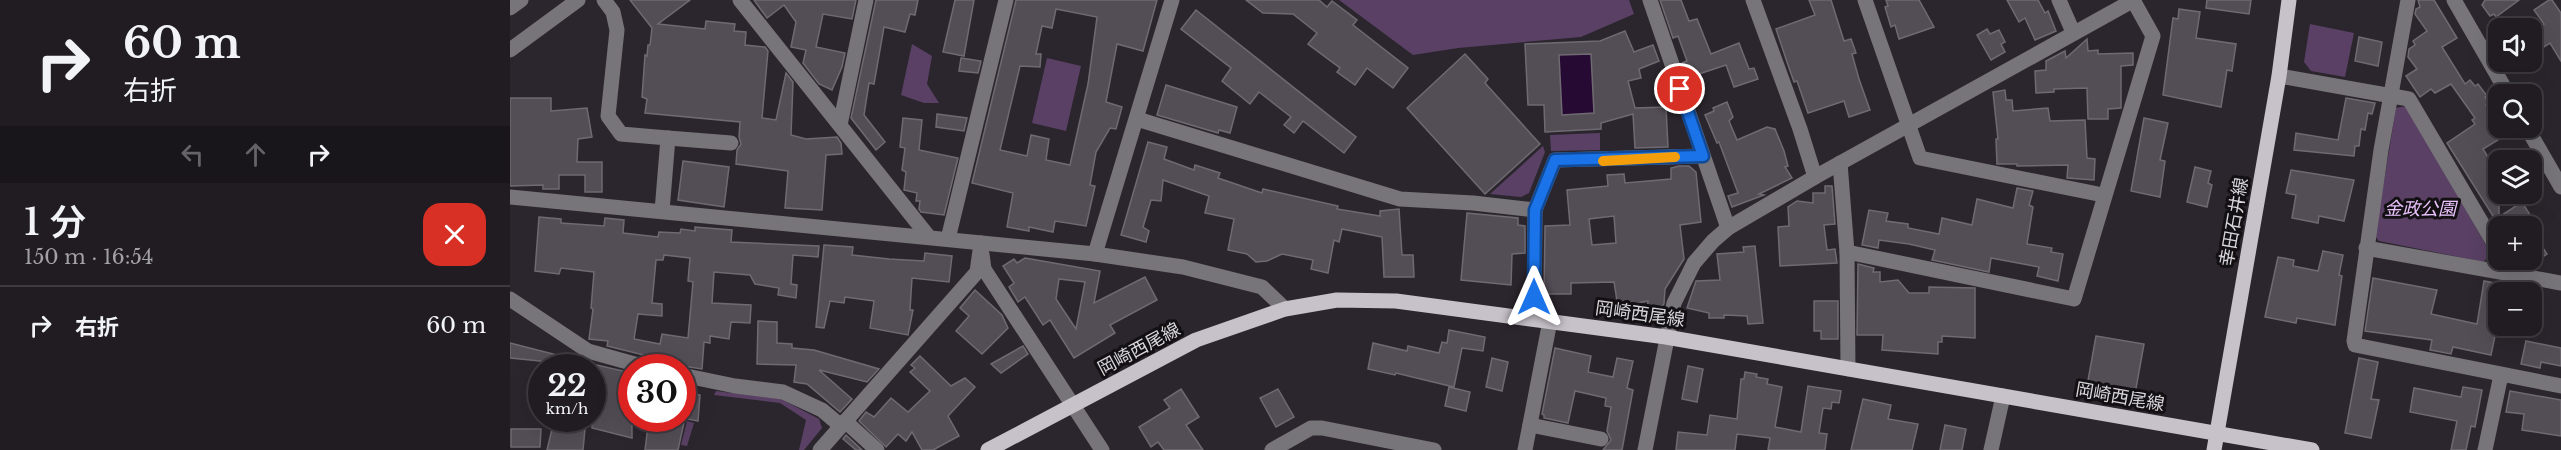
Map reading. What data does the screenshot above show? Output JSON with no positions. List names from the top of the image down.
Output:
{
  "streets": {
    "main road": ["幸田石井線", "岡崎西尾線"]
  },
  "crossings": [
    ["幸田石井線", "岡崎西尾線"]
  ],
  "parks": ["金政公園"],
  "page": {
    "turn": ["60 m", "右折"],
    "map_buttons": ["+", "−"],
    "heading": ["1 分", "150 m · 16:54"],
    "list": [
      {
        "name": "右折",
        "value": "60 m"
      }
    ],
    "speed": "22 km/h",
    "limit": "30"
  }
}
